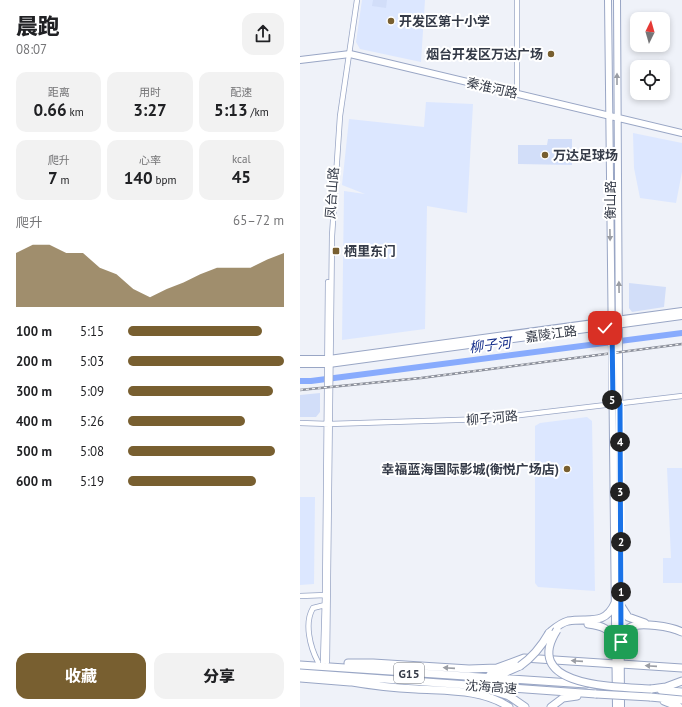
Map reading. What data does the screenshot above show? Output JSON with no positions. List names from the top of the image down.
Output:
{
  "streets": {
    "highway": ["G15", "沈海高速"],
    "main road": ["秦淮河路", "衡山路", "嘉陵江路"],
    "street": ["凤台山路", "柳子河路"]
  },
  "crossings": [
    ["秦淮河路", "凤台山路"],
    ["秦淮河路", "衡山路"],
    ["凤台山路", "嘉陵江路"],
    ["凤台山路", "柳子河路"],
    ["衡山路", "嘉陵江路"],
    ["衡山路", "柳子河路"]
  ],
  "water": ["柳子河"],
  "places": {
    "other": [
      "开发区第十小学",
      "烟台开发区万达广场",
      "万达足球场",
      "幸福蓝海国际影城(衡悦广场店)"
    ],
    "transit": ["栖里东门"]
  },
  "north": "top",
  "page": {
    "heading": ["晨跑", "08:07"],
    "stats": [
      ["距离", "0.66 km"],
      ["用时", "3:27"],
      ["配速", "5:13 /km"],
      ["爬升", "7 m"],
      ["心率", "140 bpm"],
      ["kcal", "45"]
    ],
    "chart": ["爬升", "65–72 m"],
    "list": [
      {
        "name": "100 m",
        "note": "5:15"
      },
      {
        "name": "200 m",
        "note": "5:03"
      },
      {
        "name": "300 m",
        "note": "5:09"
      },
      {
        "name": "400 m",
        "note": "5:26"
      },
      {
        "name": "500 m",
        "note": "5:08"
      },
      {
        "name": "600 m",
        "note": "5:19"
      }
    ],
    "pins": [
      "5",
      "4",
      "3",
      "2",
      "1"
    ],
    "buttons": ["收藏", "分享"]
  }
}
